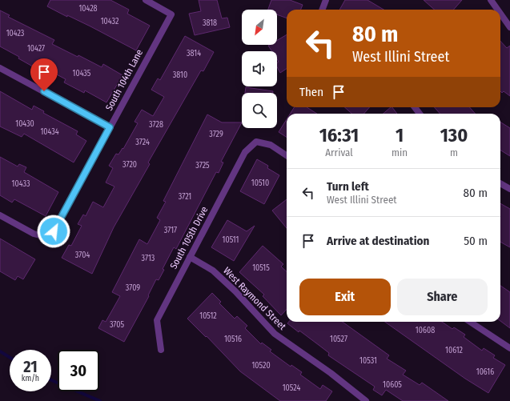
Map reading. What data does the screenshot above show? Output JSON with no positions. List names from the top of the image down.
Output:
{
  "streets": {
    "street": ["South 104th Lane", "South 105th Drive", "West Raymond Street"]
  },
  "crossings": [
    ["South 105th Drive", "West Raymond Street"]
  ],
  "house_numbers": [
    "10428",
    "10432",
    "3818",
    "10423",
    "10427",
    "3814",
    "10435",
    "3810",
    "10430",
    "3728",
    "10434",
    "3729",
    "3724",
    "3720",
    "3725",
    "10510",
    "10433",
    "3721",
    "3717",
    "10511",
    "3704",
    "3713",
    "10515",
    "3709",
    "10512",
    "3705",
    "10608",
    "10516",
    "10527",
    "10612",
    "10531",
    "10520",
    "10616",
    "10605",
    "10524"
  ],
  "north": "bottom left",
  "page": {
    "turn": ["80 m", "West Illini Street"],
    "then": "Then",
    "eta": [
      "16:31",
      "Arrival",
      "1",
      "min",
      "130",
      "m"
    ],
    "list": [
      {
        "name": "Turn left",
        "note": "West Illini Street",
        "value": "80 m"
      },
      {
        "name": "Arrive at destination",
        "value": "50 m"
      }
    ],
    "buttons": ["Exit", "Share"],
    "speed": "21 km/h",
    "limit": "30"
  }
}
